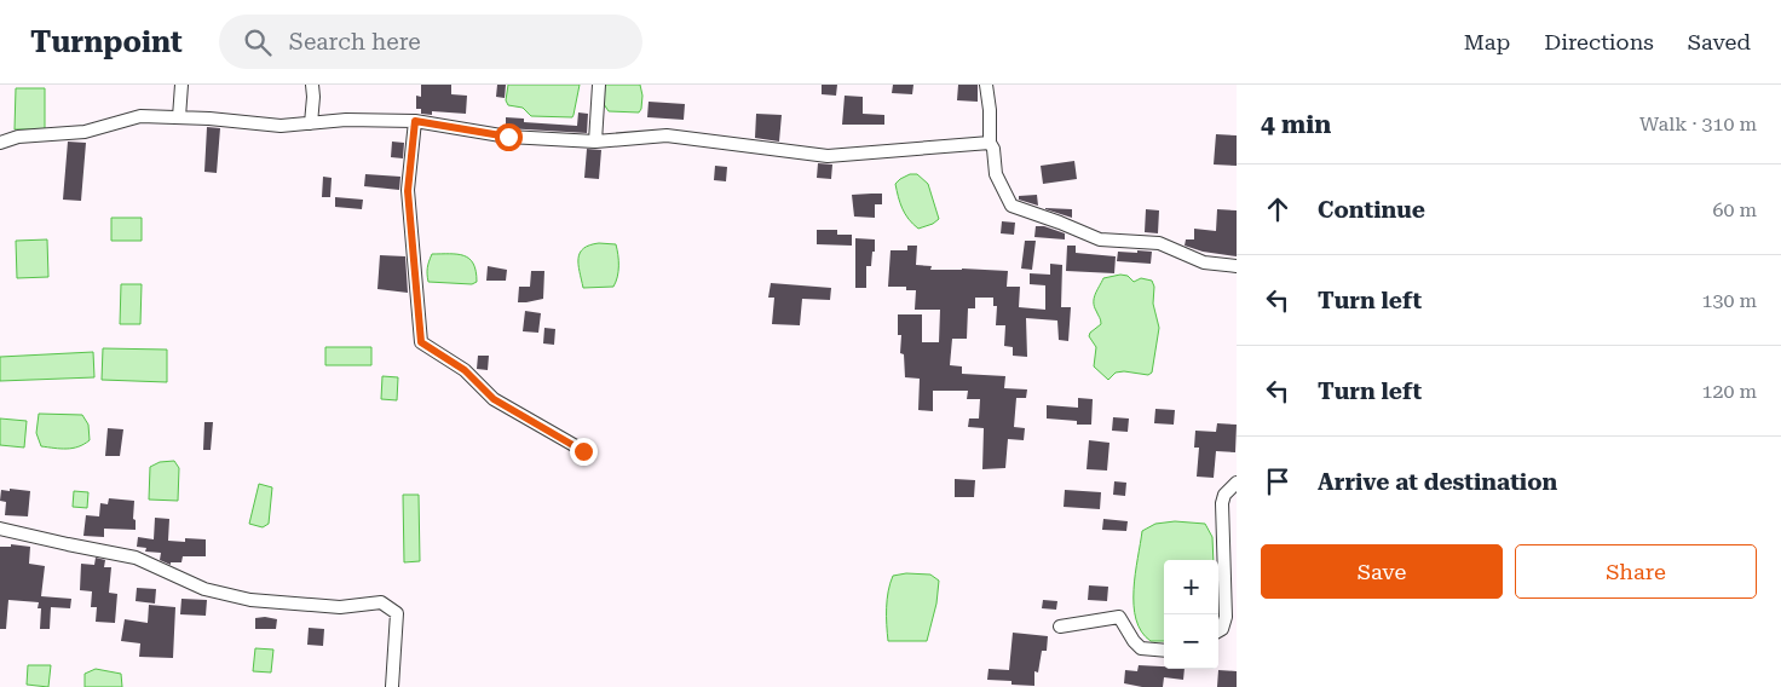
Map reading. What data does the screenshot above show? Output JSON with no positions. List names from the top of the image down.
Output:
{
  "page": {
    "header": "Turnpoint",
    "search": "Search here",
    "nav": ["Map", "Directions", "Saved"],
    "heading": ["4 min", "Walk · 310 m"],
    "list": [
      ["Continue", "60 m"],
      ["Turn left", "130 m"],
      ["Turn left", "120 m"],
      "Arrive at destination"
    ],
    "buttons": ["Save", "Share"],
    "map_buttons": ["+", "−"]
  }
}
